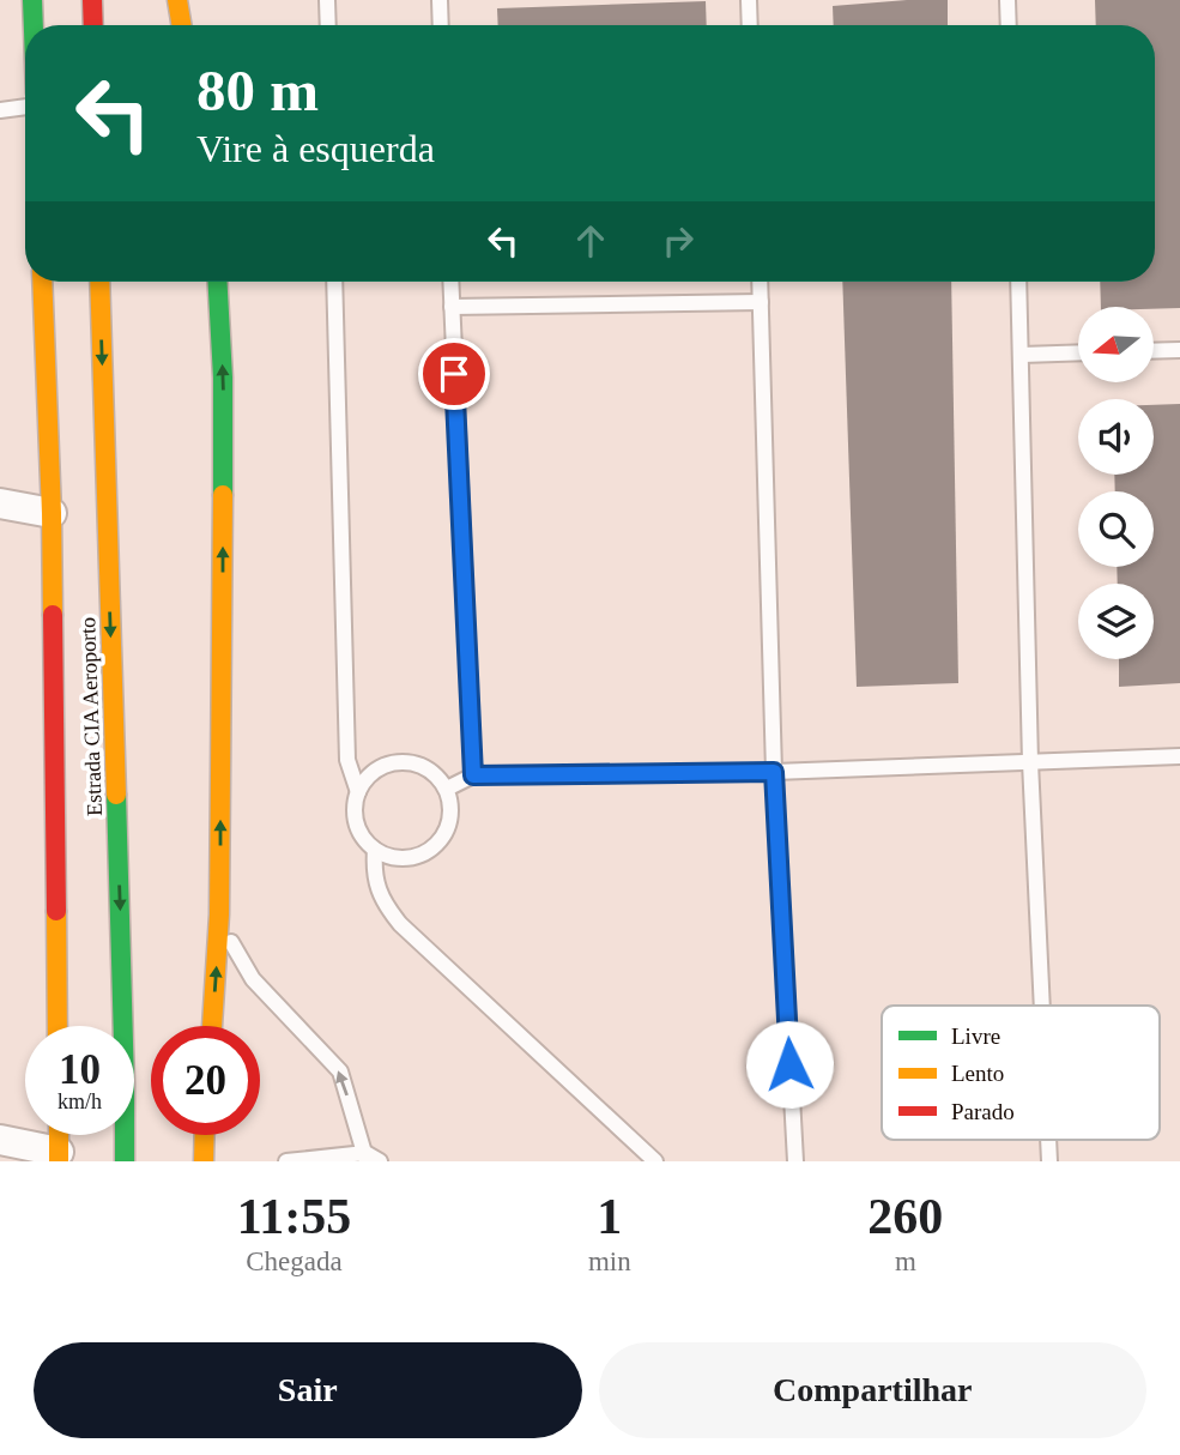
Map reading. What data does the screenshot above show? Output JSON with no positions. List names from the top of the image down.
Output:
{
  "streets": {
    "main road": ["Estrada CIA Aeroporto"]
  },
  "legend": ["Livre", "Lento", "Parado"],
  "north": "left",
  "page": {
    "turn": ["80 m", "Vire à esquerda"],
    "speed": "10 km/h",
    "limit": "20",
    "eta": [
      "11:55",
      "Chegada",
      "1",
      "min",
      "260",
      "m"
    ],
    "buttons": ["Sair", "Compartilhar"]
  }
}
